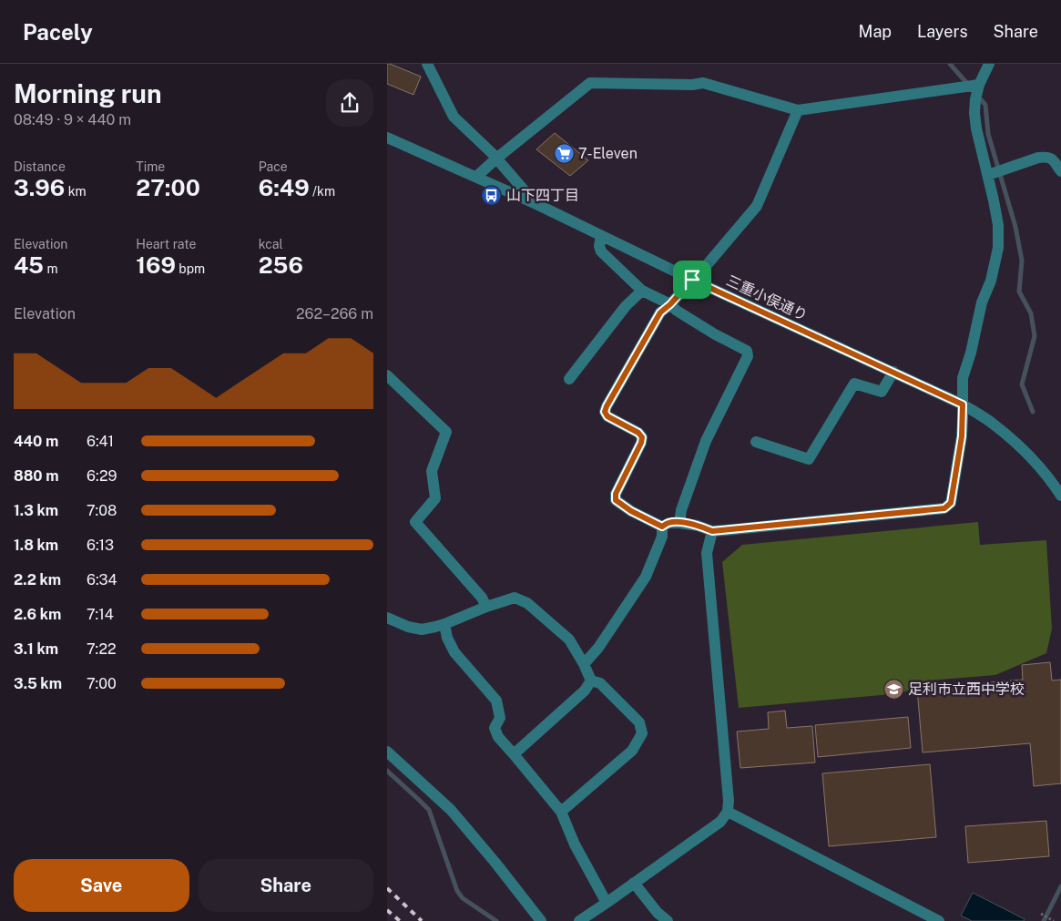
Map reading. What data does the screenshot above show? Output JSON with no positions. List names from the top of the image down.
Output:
{
  "streets": {
    "street": ["三重小俣通り"]
  },
  "places": {
    "supermarket": ["7-Eleven"],
    "bus stop": ["山下四丁目"],
    "school or university": ["足利市立西中学校"]
  },
  "page": {
    "header": "Pacely",
    "nav": ["Map", "Layers", "Share"],
    "heading": ["Morning run", "08:49 · 9 × 440 m"],
    "stats": [
      ["Distance", "3.96 km"],
      ["Time", "27:00"],
      ["Pace", "6:49 /km"],
      ["Elevation", "45 m"],
      ["Heart rate", "169 bpm"],
      ["kcal", "256"]
    ],
    "chart": ["Elevation", "262–266 m"],
    "list": [
      {
        "name": "440 m",
        "note": "6:41"
      },
      {
        "name": "880 m",
        "note": "6:29"
      },
      {
        "name": "1.3 km",
        "note": "7:08"
      },
      {
        "name": "1.8 km",
        "note": "6:13"
      },
      {
        "name": "2.2 km",
        "note": "6:34"
      },
      {
        "name": "2.6 km",
        "note": "7:14"
      },
      {
        "name": "3.1 km",
        "note": "7:22"
      },
      {
        "name": "3.5 km",
        "note": "7:00"
      }
    ],
    "buttons": ["Save", "Share"]
  }
}
